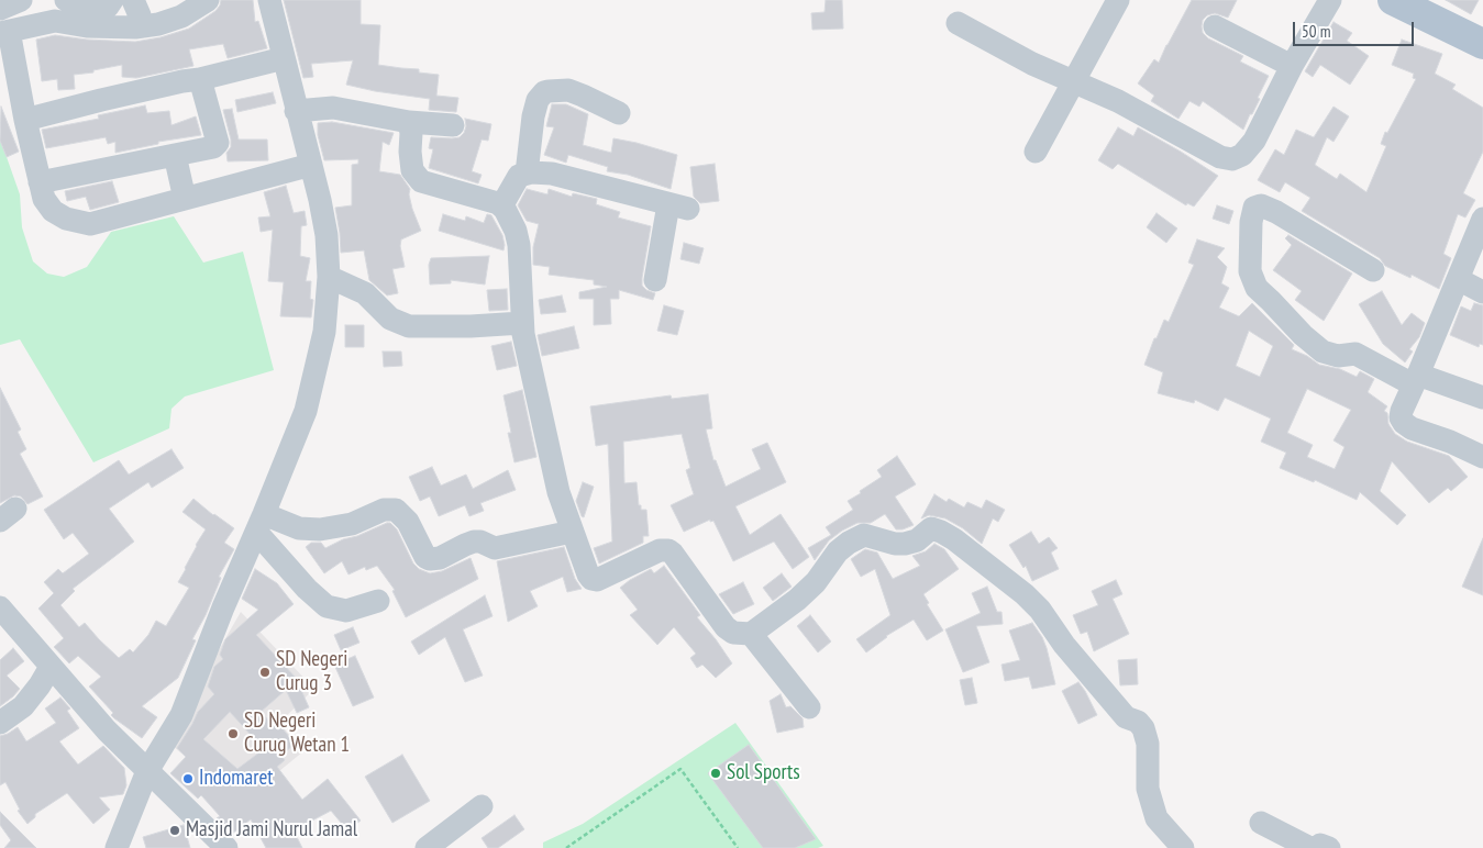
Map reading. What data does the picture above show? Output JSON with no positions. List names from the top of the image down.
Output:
{
  "places": [
    "SD Negeri Curug 3",
    "SD Negeri Curug Wetan 1",
    "Sol Sports",
    "Indomaret",
    "Masjid Jami Nurul Jamal"
  ],
  "scale_bar": "50 m"
}
